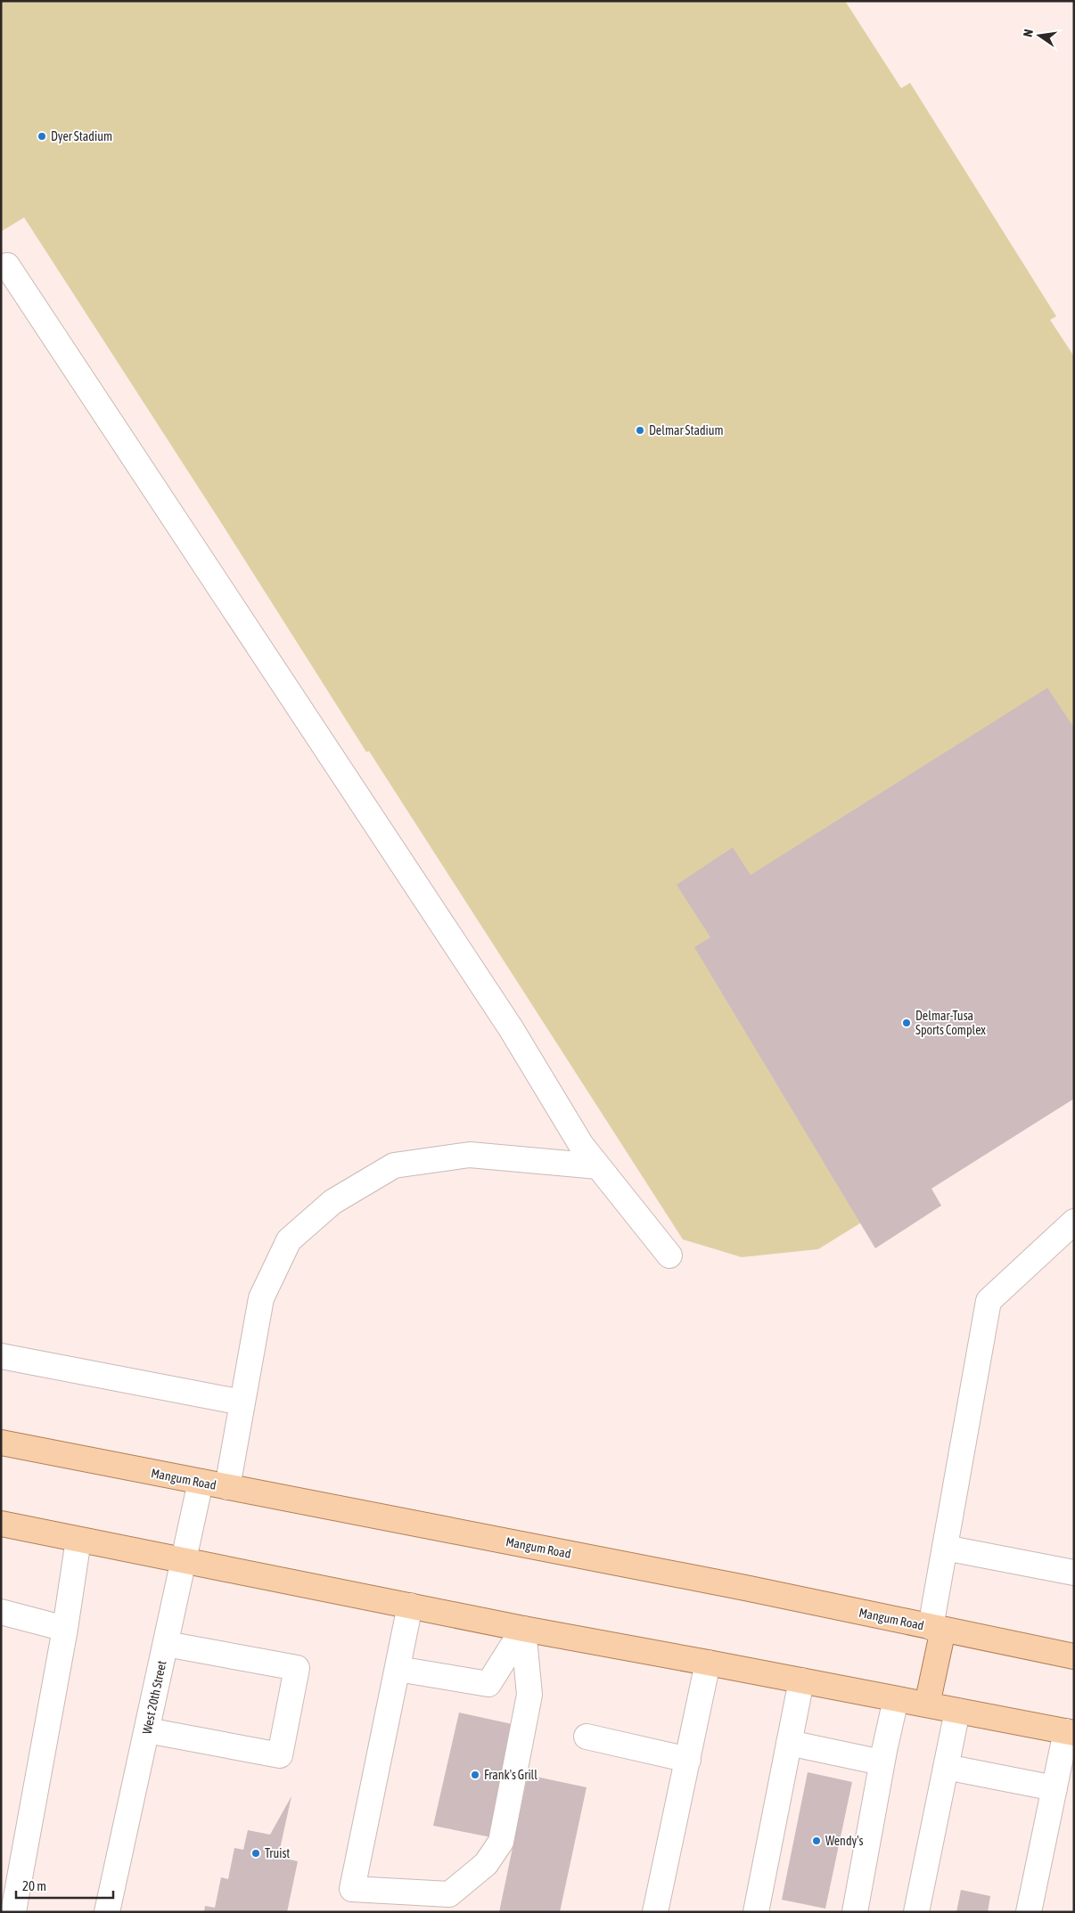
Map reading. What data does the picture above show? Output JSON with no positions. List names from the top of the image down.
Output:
{
  "streets": {
    "main road": ["Mangum Road"],
    "street": ["West 20th Street"]
  },
  "crossings": [
    ["Mangum Road", "West 20th Street"]
  ],
  "places": [
    "Dyer Stadium",
    "Delmar Stadium",
    "Delmar-Tusa Sports Complex",
    "Frank's Grill",
    "Wendy's",
    "Truist"
  ],
  "scale_bar": "20 m",
  "north": "left"
}
